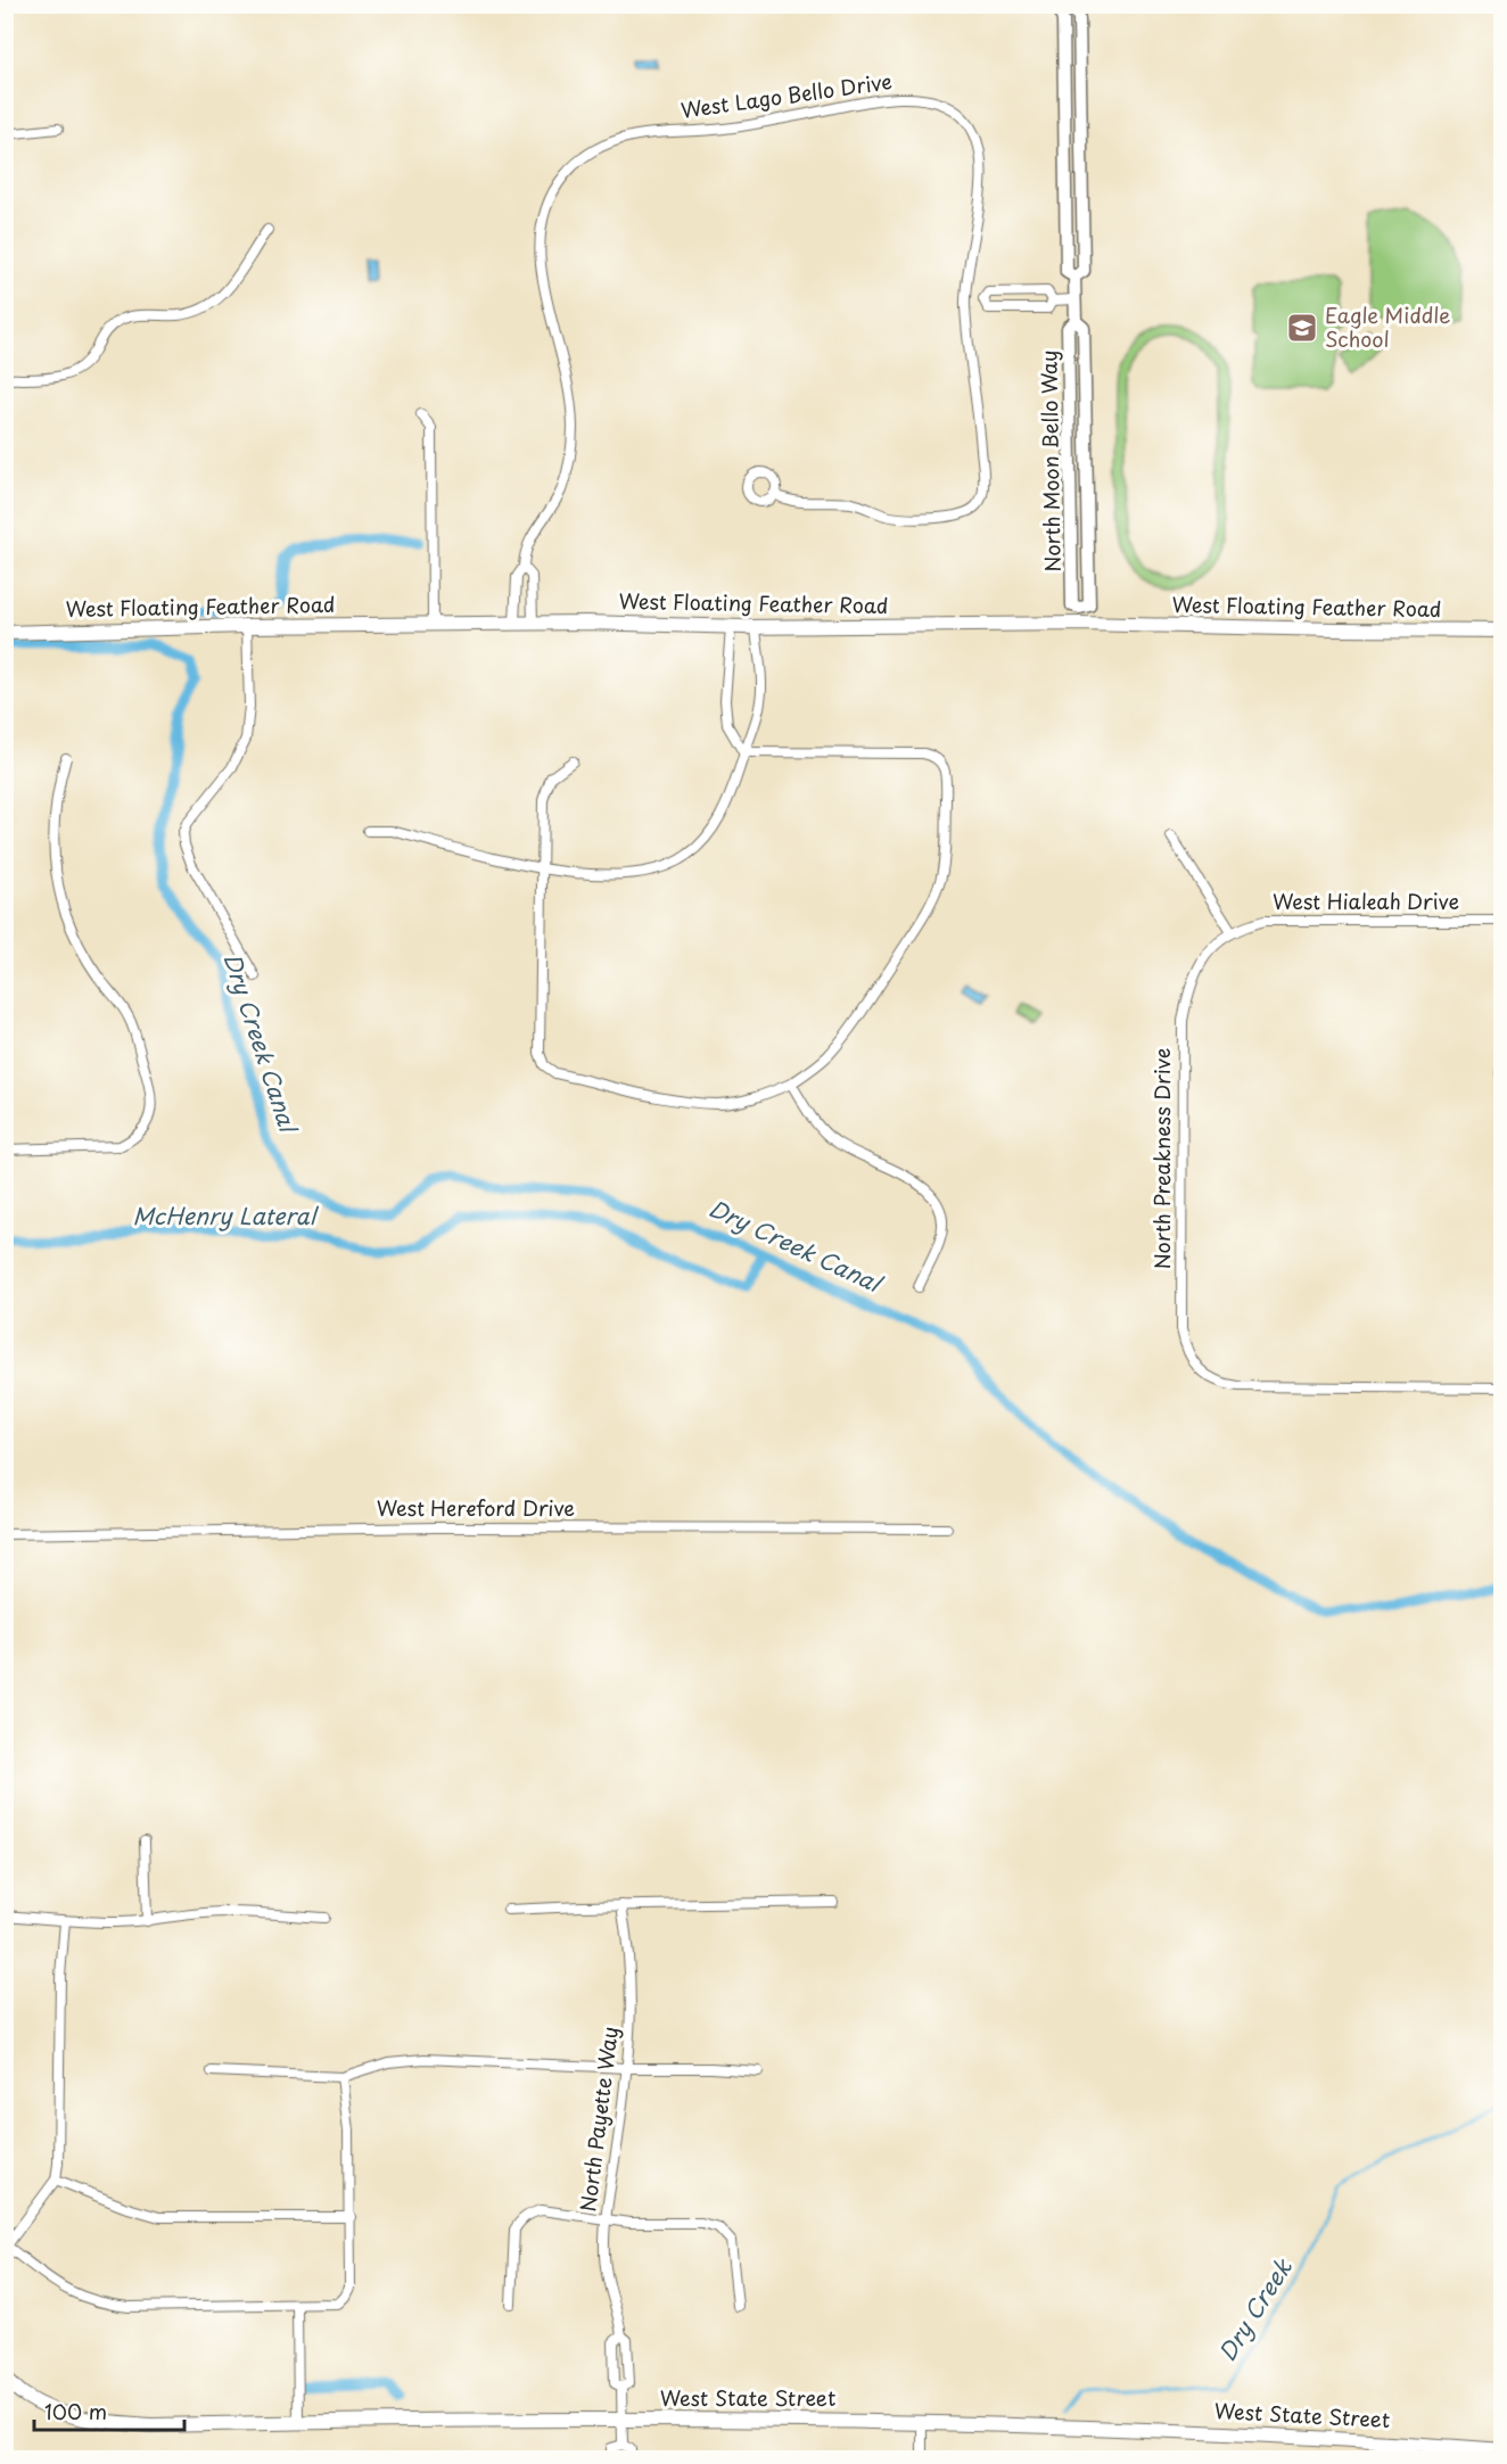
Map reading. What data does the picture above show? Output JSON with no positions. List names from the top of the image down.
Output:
{
  "streets": {
    "main road": ["West Floating Feather Road", "West State Street"],
    "street": [
      "West Lago Bello Drive",
      "North Moon Bello Way",
      "West Hialeah Drive",
      "North Preakness Drive",
      "West Hereford Drive",
      "North Payette Way"
    ]
  },
  "crossings": [
    ["North Moon Bello Way", "West Floating Feather Road"],
    ["West Hialeah Drive", "North Preakness Drive"],
    ["North Payette Way", "West State Street"]
  ],
  "water": ["Dry Creek Canal", "McHenry Lateral", "Dry Creek"],
  "places": {
    "school or university": ["Eagle Middle School"]
  },
  "scale_bar": "100 m"
}
